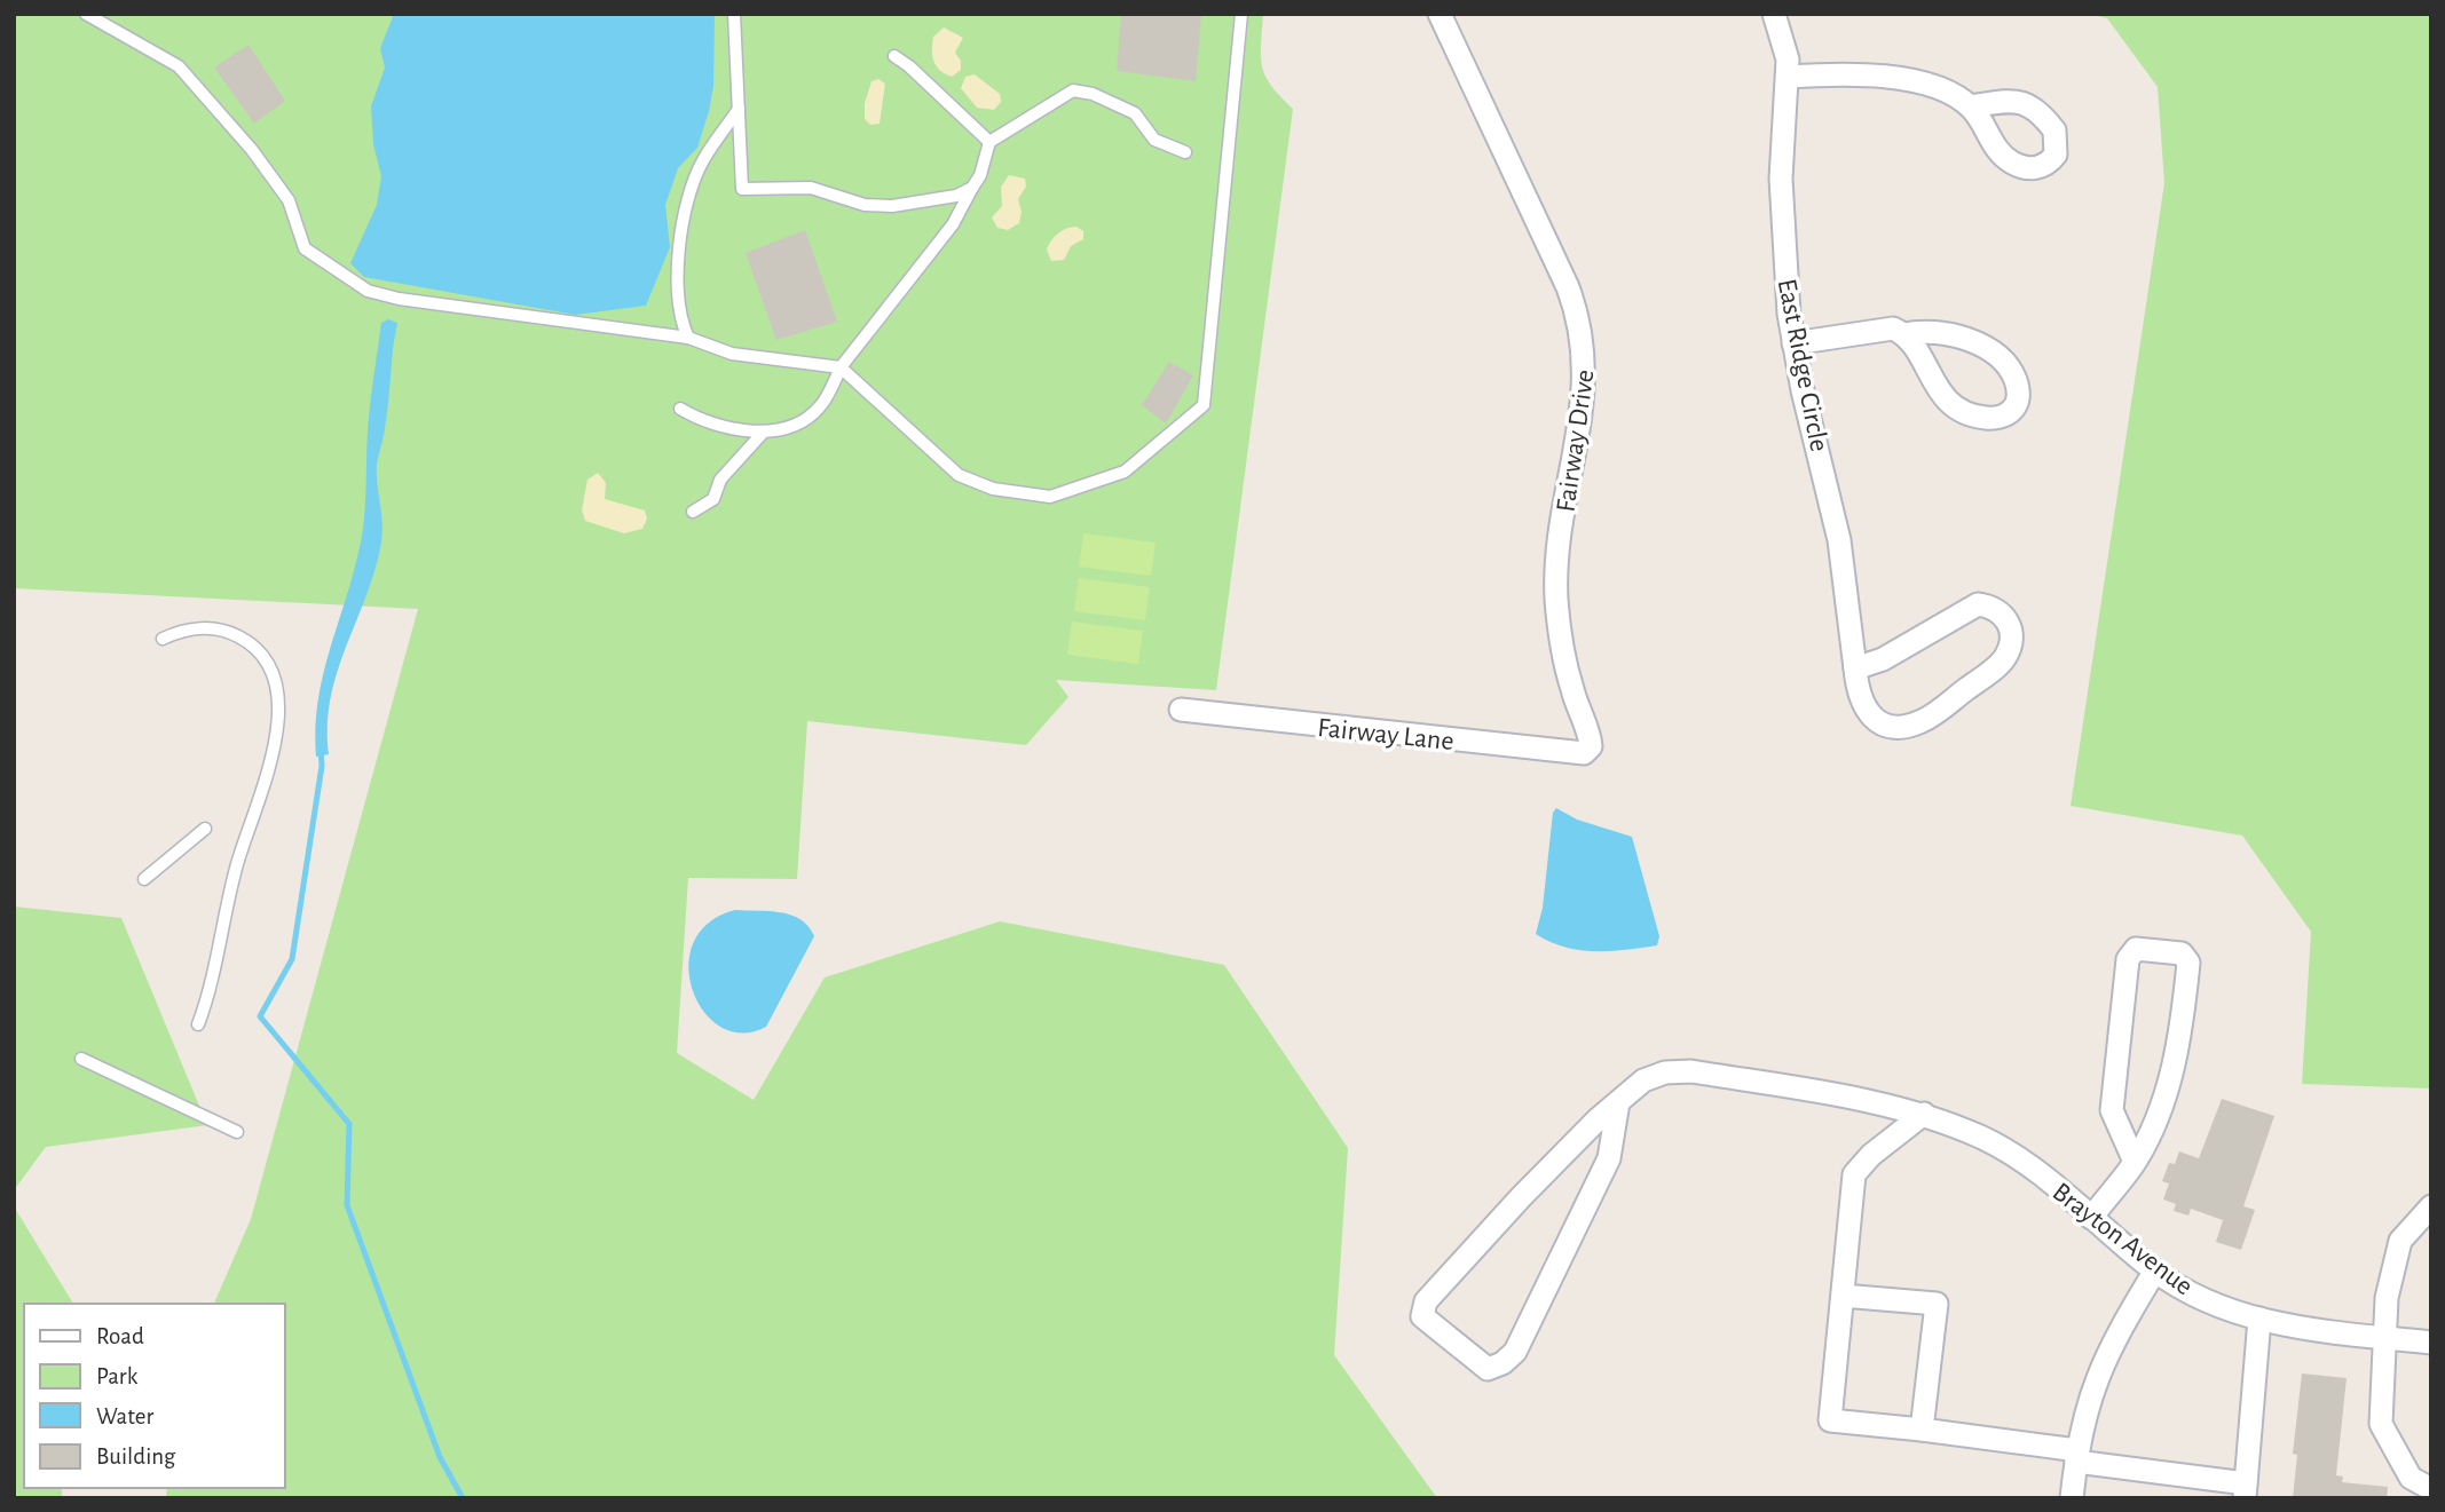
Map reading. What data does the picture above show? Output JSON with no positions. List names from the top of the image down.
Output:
{
  "streets": {
    "street": [
      "East Ridge Circle",
      "Fairway Drive",
      "Fairway Lane",
      "Brayton Avenue"
    ]
  },
  "crossings": [
    ["Fairway Drive", "Fairway Lane"]
  ],
  "legend": [
    "Road",
    "Park",
    "Water",
    "Building"
  ]
}
